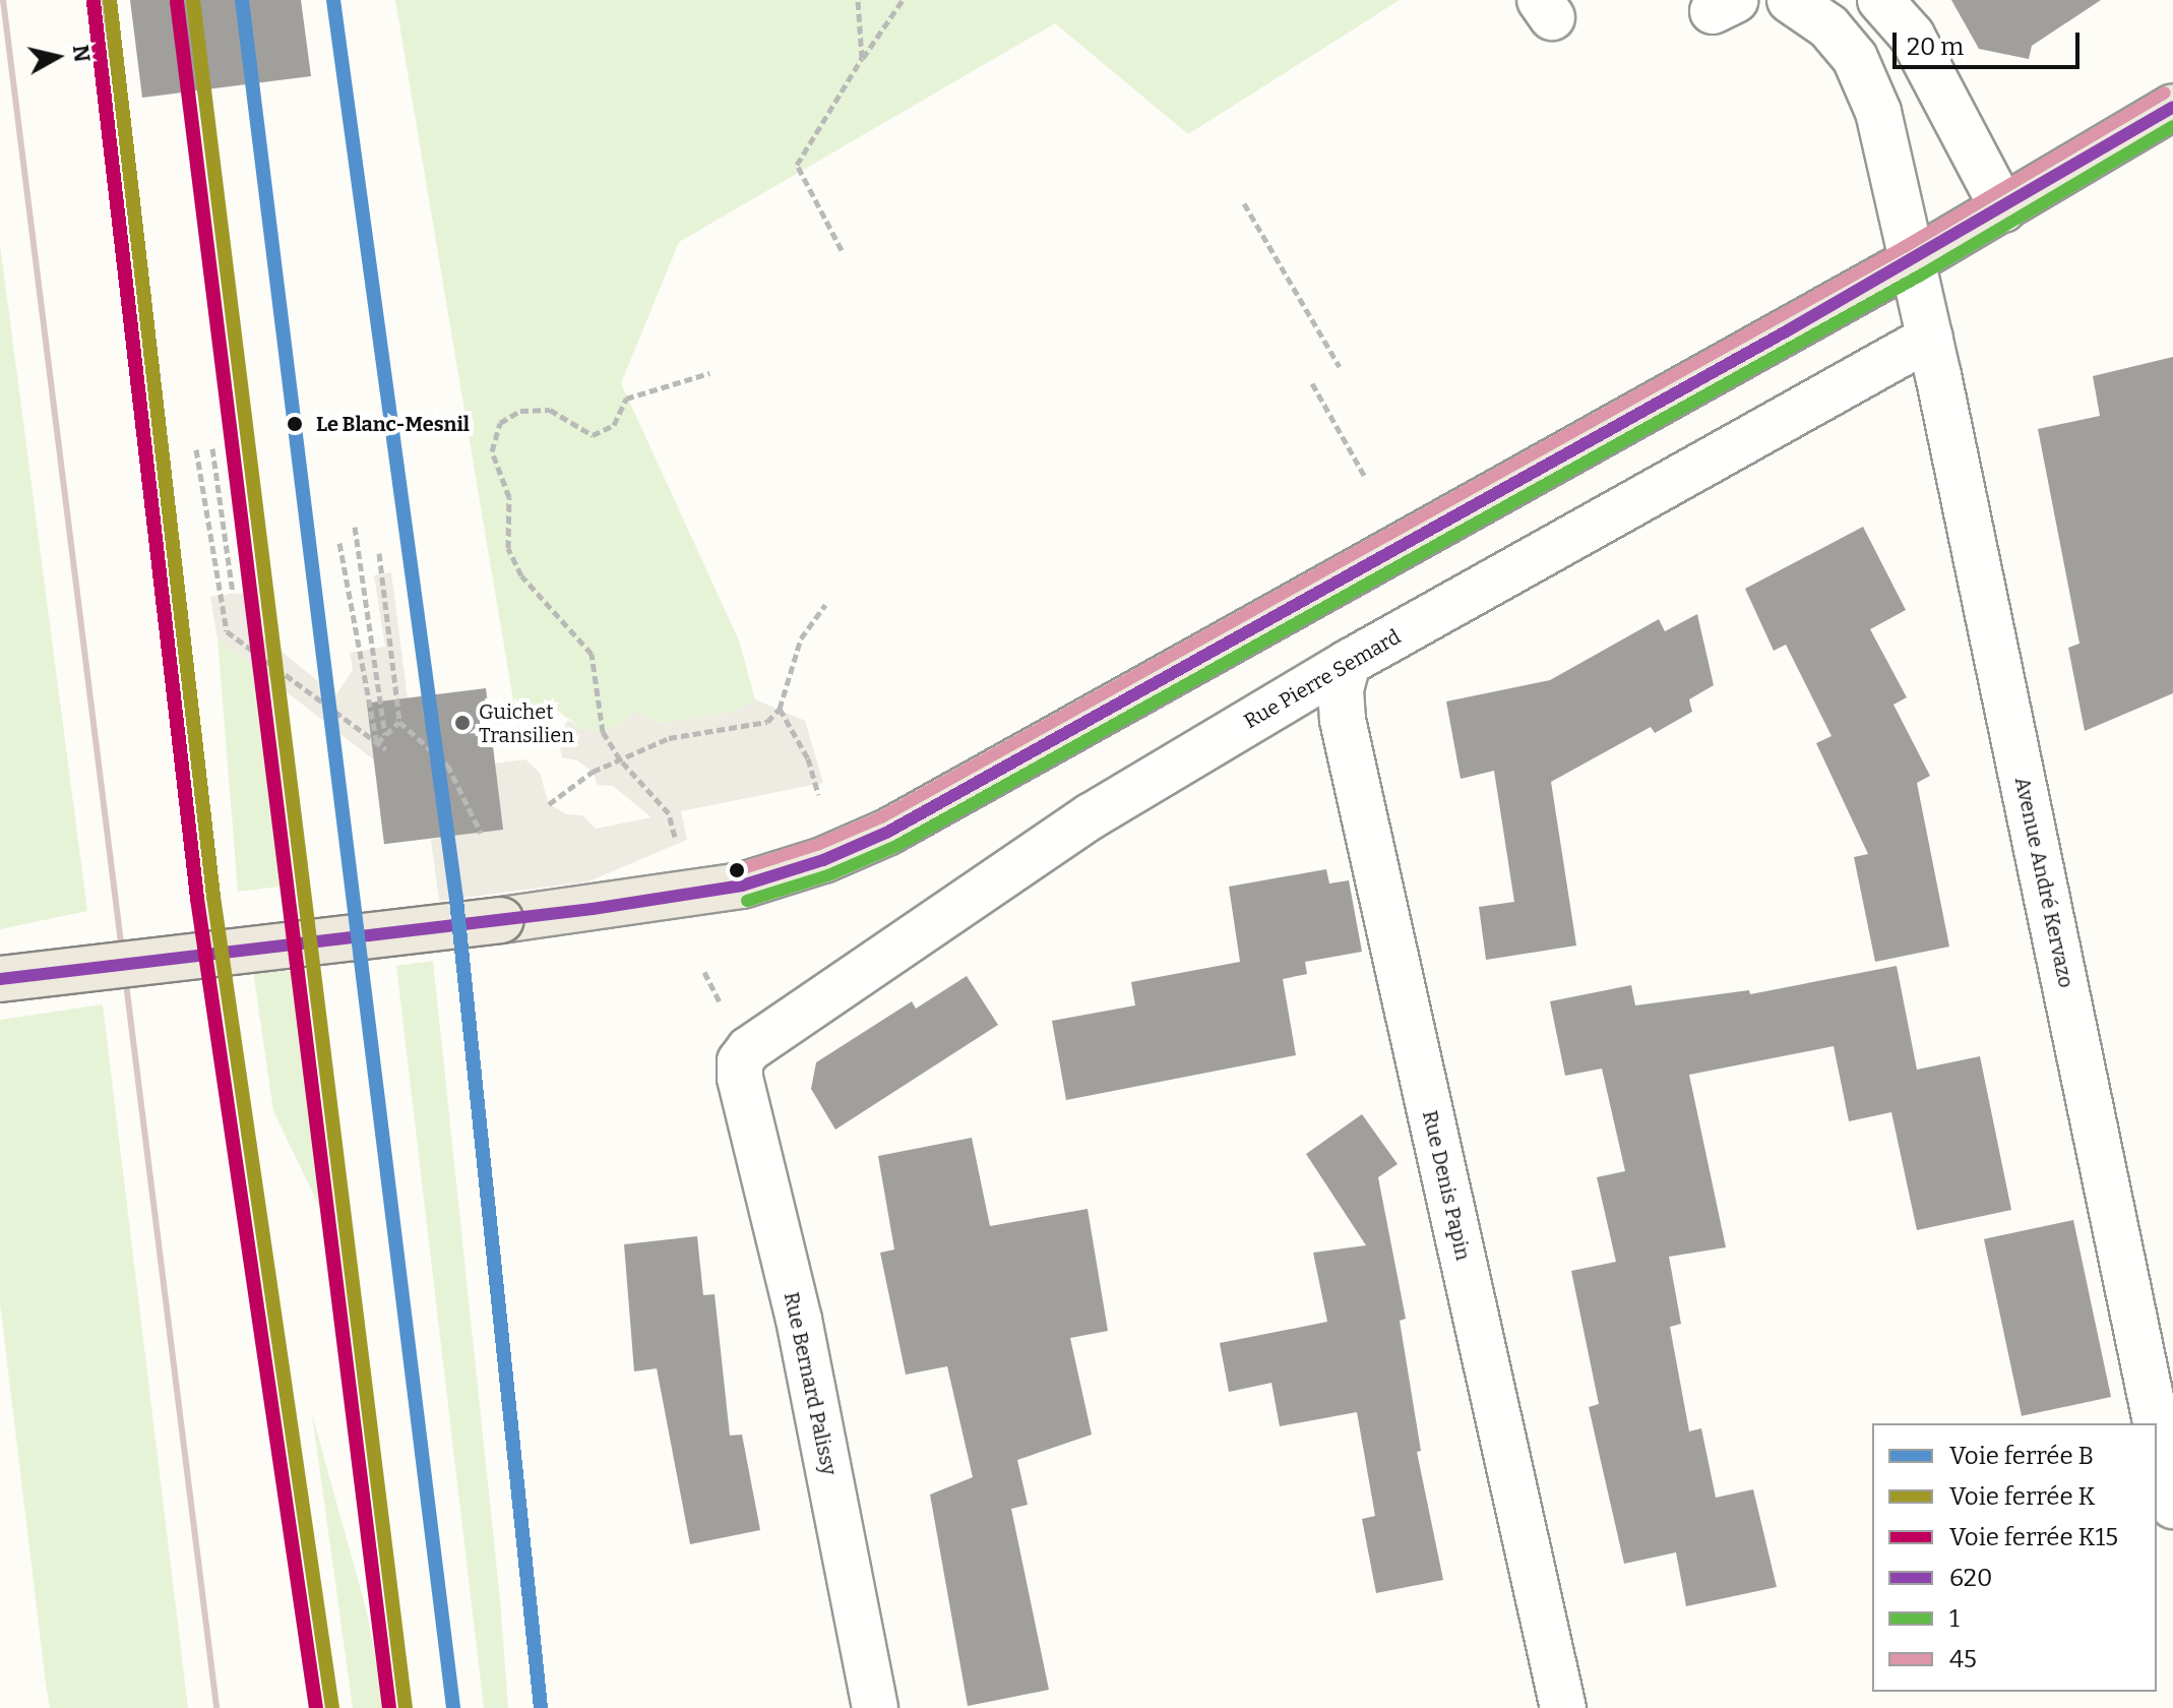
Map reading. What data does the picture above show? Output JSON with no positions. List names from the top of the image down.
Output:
{
  "streets": {
    "street": [
      "Rue Pierre Semard",
      "Avenue André Kervazo",
      "Rue Denis Papin",
      "Rue Bernard Palissy"
    ]
  },
  "crossings": [
    ["Rue Pierre Semard", "Avenue André Kervazo"],
    ["Rue Pierre Semard", "Rue Denis Papin"],
    ["Rue Pierre Semard", "Rue Bernard Palissy"]
  ],
  "places": ["Le Blanc-Mesnil", "Guichet Transilien"],
  "lines": [
    "rail line B",
    "rail line K",
    "rail line K15",
    "transit line 45",
    "transit line 620",
    "transit line 1"
  ],
  "legend": [
    "Voie ferrée B",
    "Voie ferrée K",
    "Voie ferrée K15",
    "620",
    "1",
    "45"
  ],
  "scale_bar": "20 m",
  "north": "right"
}
